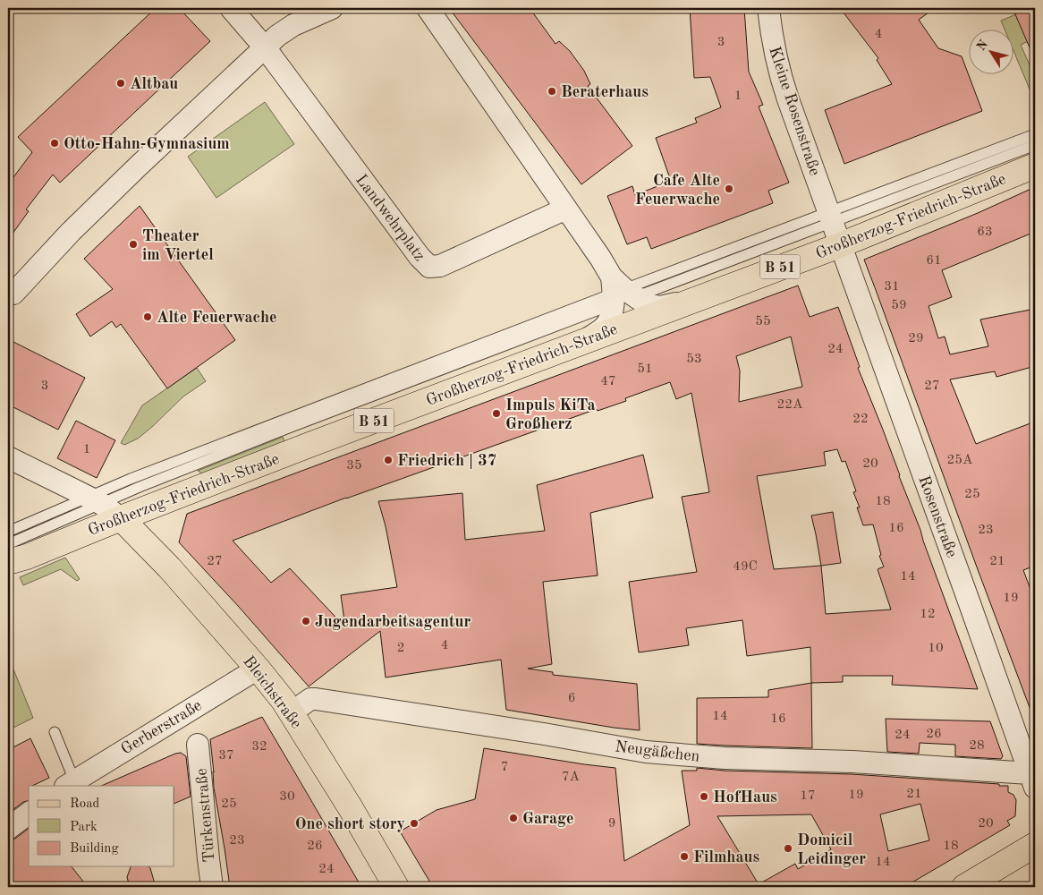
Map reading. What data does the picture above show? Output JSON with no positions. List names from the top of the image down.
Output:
{
  "streets": {
    "main road": ["Großherzog-Friedrich-Straße", "B 51", "Bleichstraße"],
    "street": [
      "Kleine Rosenstraße",
      "Landwehrplatz",
      "Rosenstraße",
      "Gerberstraße",
      "Neugäßchen",
      "Türkenstraße"
    ]
  },
  "crossings": [
    ["Kleine Rosenstraße", "Großherzog-Friedrich-Straße"],
    ["Kleine Rosenstraße", "Rosenstraße"],
    ["Großherzog-Friedrich-Straße", "Rosenstraße"],
    ["Großherzog-Friedrich-Straße", "Bleichstraße"],
    ["Rosenstraße", "Neugäßchen"],
    ["Bleichstraße", "Gerberstraße"],
    ["Bleichstraße", "Neugäßchen"]
  ],
  "places": [
    "Altbau",
    "Beraterhaus",
    "Otto-Hahn-Gymnasium",
    "Cafe Alte Feuerwache",
    "Theater im Viertel",
    "Alte Feuerwache",
    "Impuls KiTa Großherz",
    "Friedrich | 37",
    "Jugendarbeitsagentur",
    "HofHaus",
    "Garage",
    "One short story",
    "Domicil Leidinger",
    "Filmhaus"
  ],
  "house_numbers": [
    "4",
    "3",
    "1",
    "63",
    "61",
    "31",
    "59",
    "55",
    "29",
    "24",
    "53",
    "51",
    "47",
    "3",
    "27",
    "22A",
    "22",
    "1",
    "25A",
    "20",
    "35",
    "25",
    "18",
    "16",
    "23",
    "27",
    "21",
    "49C",
    "14",
    "19",
    "12",
    "4",
    "2",
    "10",
    "6",
    "14",
    "16",
    "26",
    "24",
    "28",
    "32",
    "37",
    "7",
    "7A",
    "21",
    "19",
    "17",
    "30",
    "25",
    "9",
    "20",
    "23",
    "26",
    "18",
    "14",
    "24"
  ],
  "legend": ["Road", "Park", "Building"],
  "north": "top left"
}
